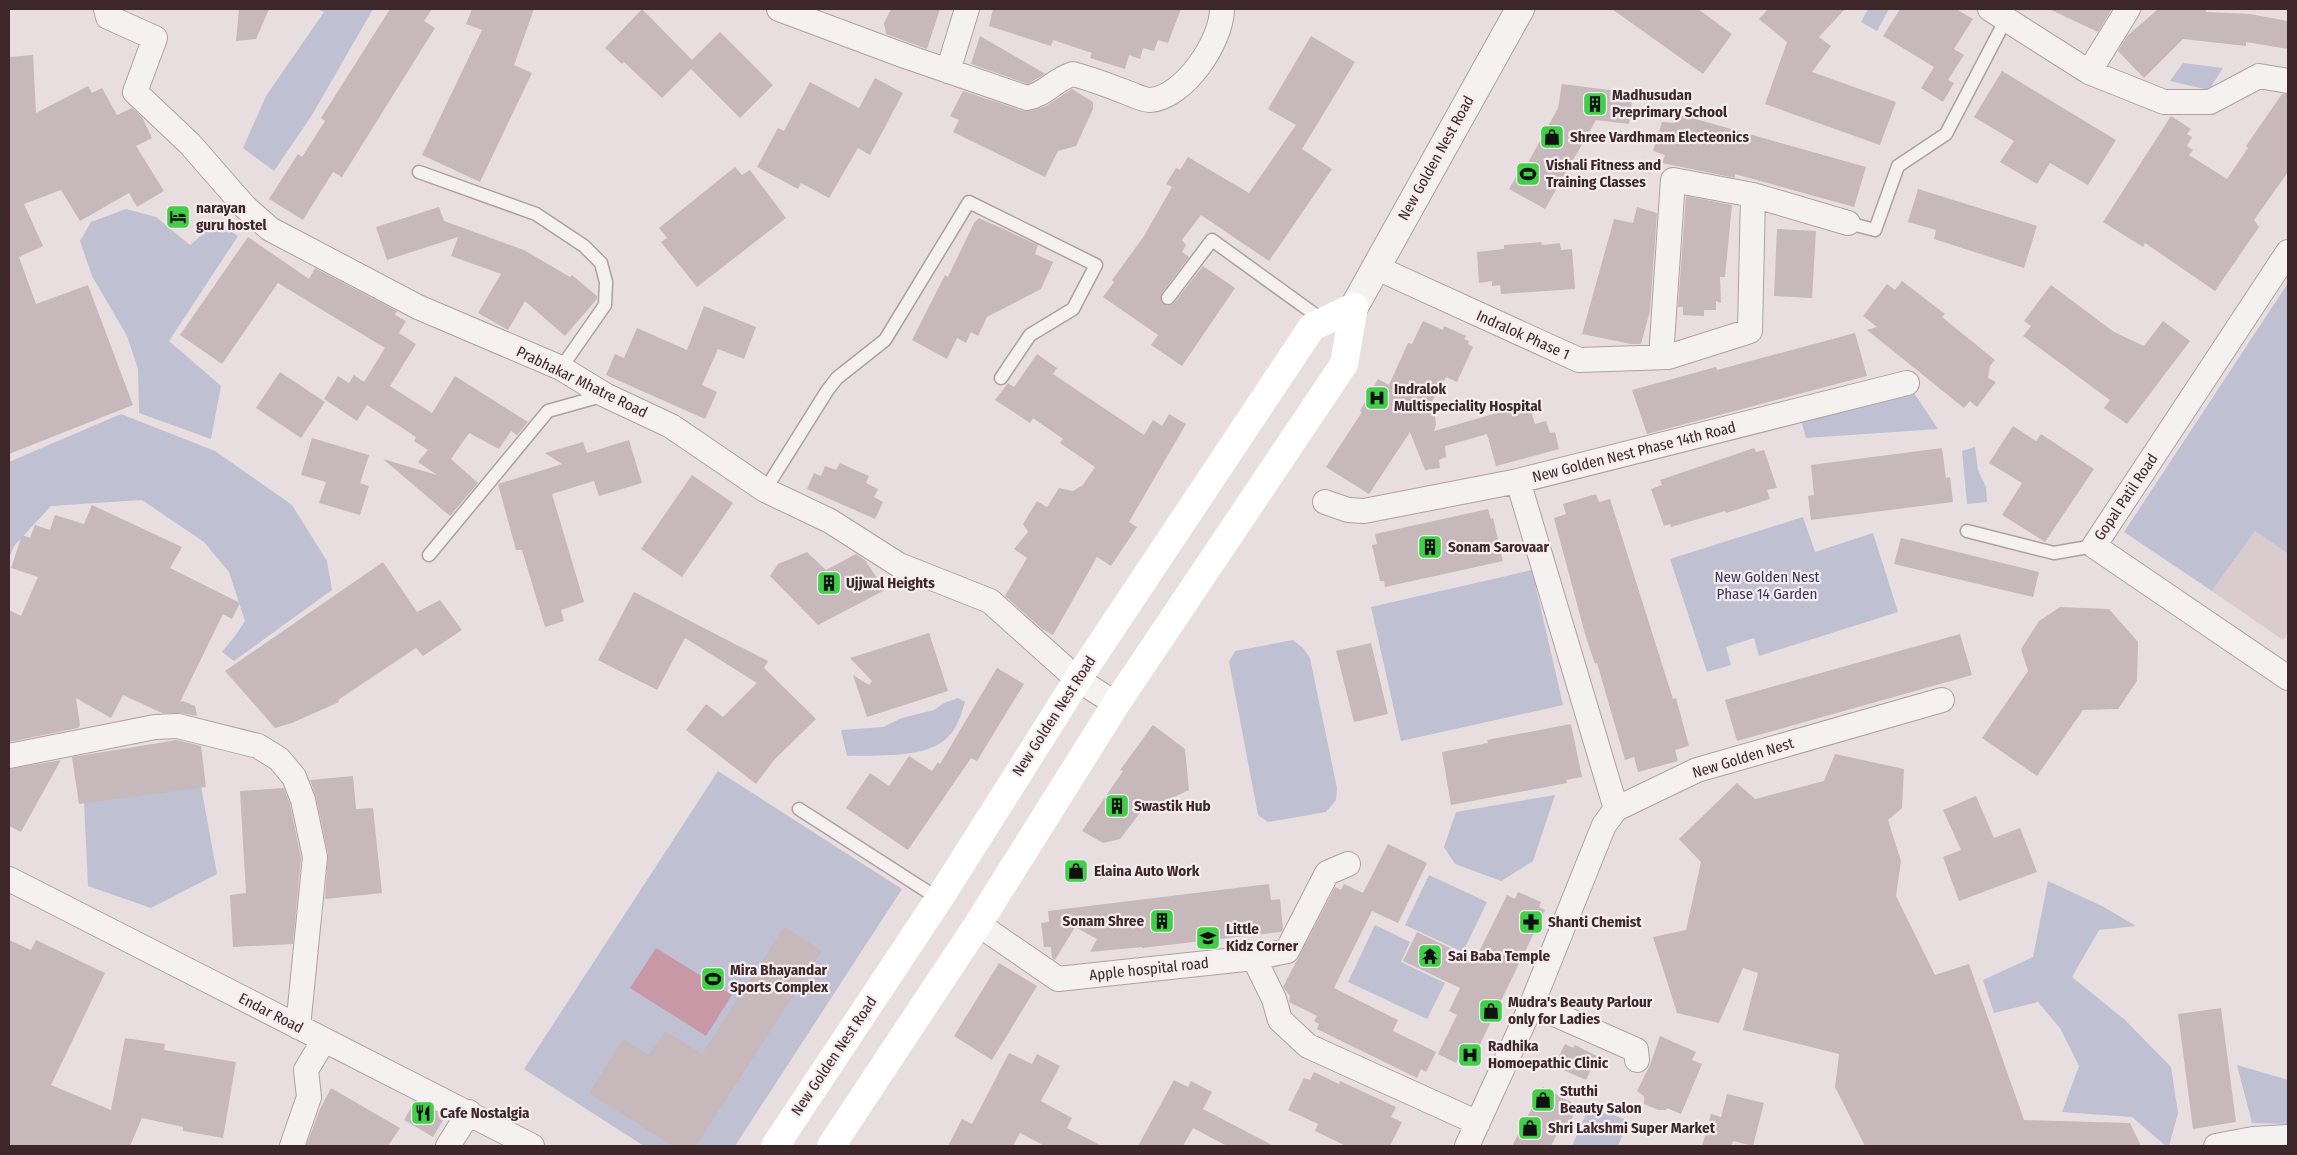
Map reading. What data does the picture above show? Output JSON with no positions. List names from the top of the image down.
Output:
{
  "streets": {
    "main road": ["New Golden Nest Road"],
    "street": [
      "Indralok Phase 1",
      "Prabhakar Mhatre Road",
      "New Golden Nest Phase 14th Road",
      "Gopal Patil Road",
      "New Golden Nest",
      "Apple hospital road",
      "Endar Road"
    ]
  },
  "crossings": [
    ["New Golden Nest Road", "Indralok Phase 1"],
    ["New Golden Nest Road", "Prabhakar Mhatre Road"],
    ["New Golden Nest Road", "Apple hospital road"],
    ["New Golden Nest Phase 14th Road", "New Golden Nest"]
  ],
  "parks": ["New Golden Nest Phase 14 Garden"],
  "places": {
    "building": [
      "Madhusudan Preprimary School",
      "Sonam Sarovaar",
      "Ujjwal Heights",
      "Swastik Hub",
      "Sonam Shree"
    ],
    "shop": [
      "Shree Vardhmam Electeonics",
      "Elaina Auto Work",
      "Mudra's Beauty Parlour only for Ladies",
      "Stuthi Beauty Salon",
      "Shri Lakshmi Super Market"
    ],
    "sports": ["Vishali Fitness and Training Classes", "Mira Bhayandar Sports Complex"],
    "hotel": ["narayan guru hostel"],
    "hospital": ["Indralok Multispeciality Hospital", "Radhika Homoepathic Clinic"],
    "pharmacy": ["Shanti Chemist"],
    "school or university": ["Little Kidz Corner"],
    "temple": ["Sai Baba Temple"],
    "restaurant": ["Cafe Nostalgia"]
  }
}
